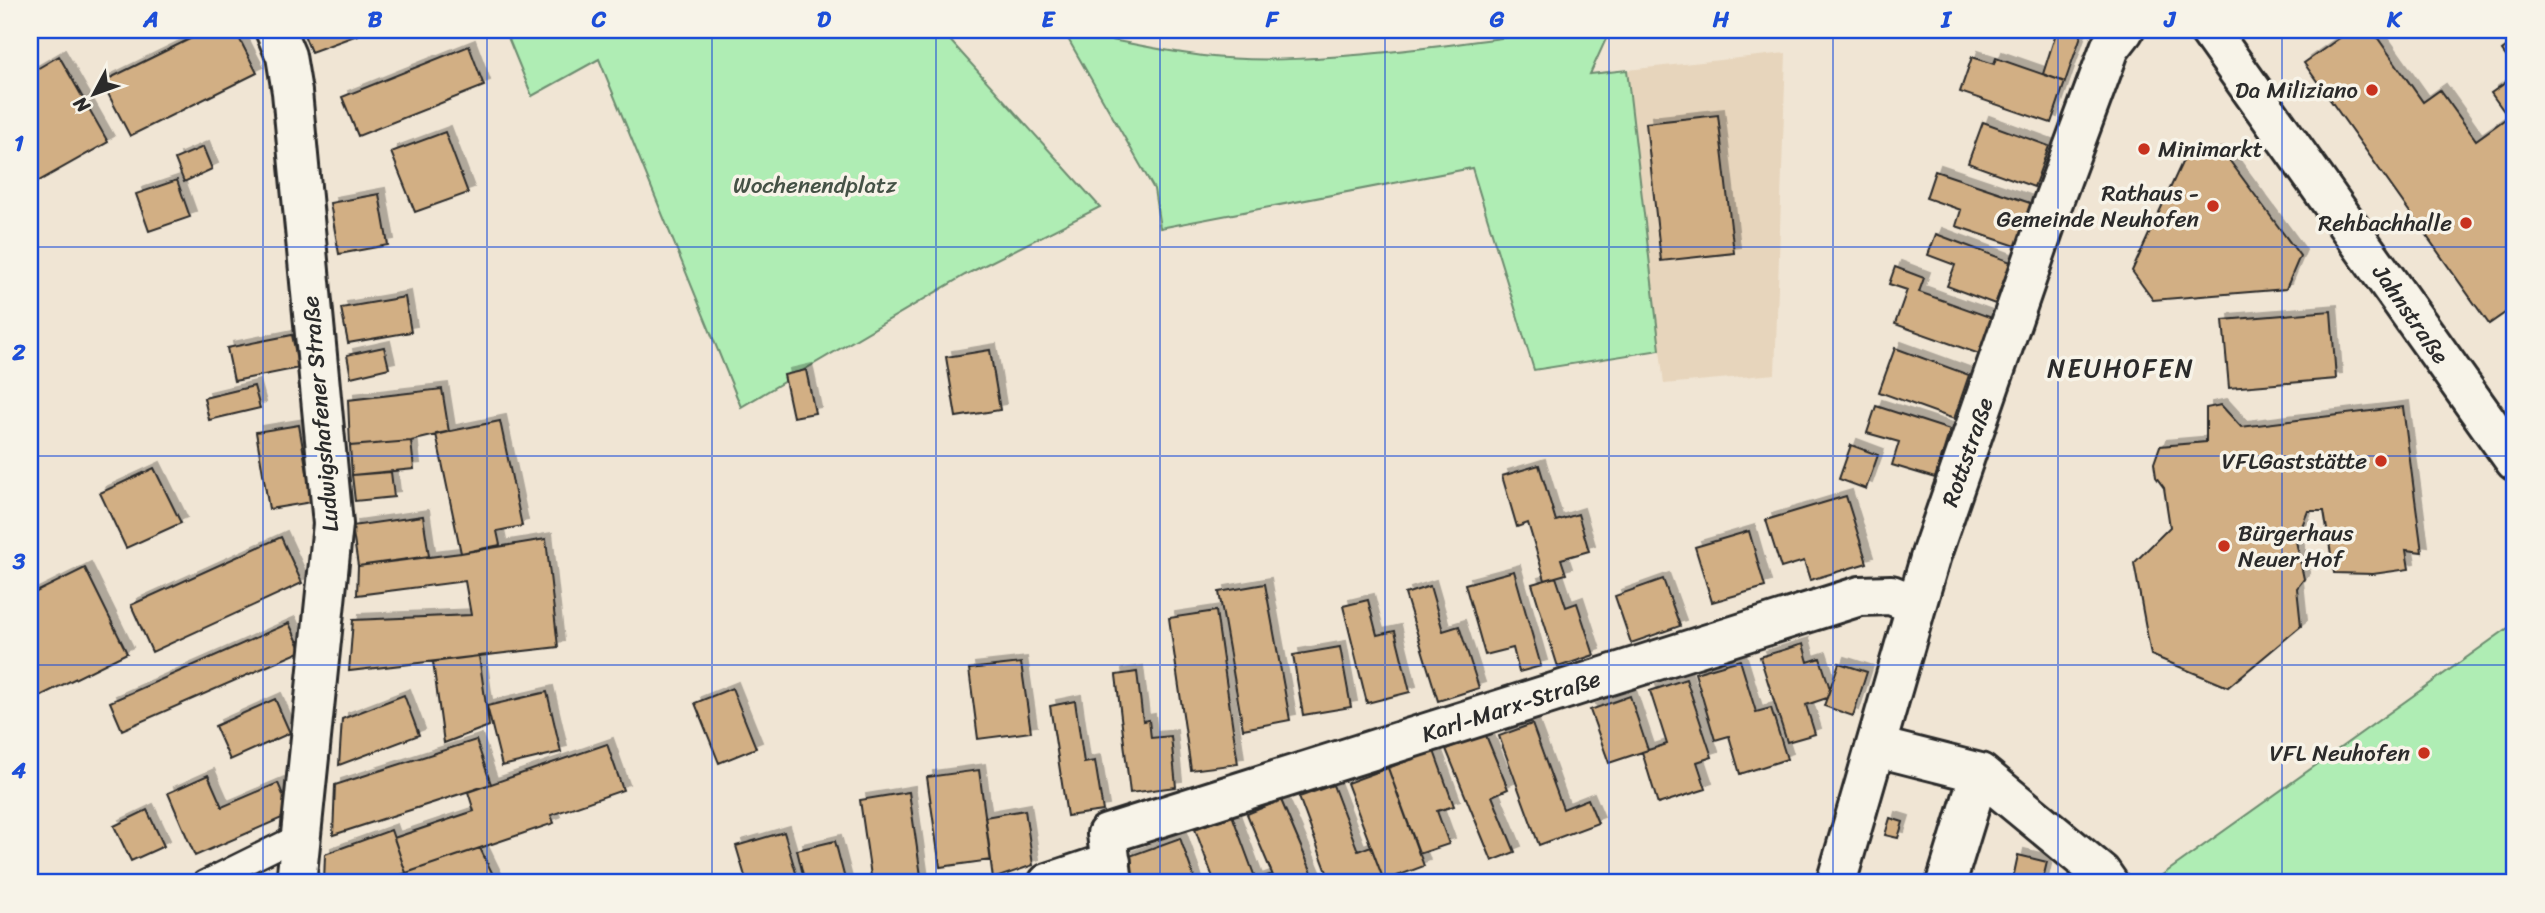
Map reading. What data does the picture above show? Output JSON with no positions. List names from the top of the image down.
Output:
{
  "streets": {
    "street": [
      "Jahnstraße",
      "Ludwigshafener Straße",
      "Rottstraße",
      "Karl-Marx-Straße"
    ]
  },
  "crossings": [
    ["Rottstraße", "Karl-Marx-Straße"]
  ],
  "districts": ["NEUHOFEN"],
  "parks": ["Wochenendplatz"],
  "places": [
    "Da Miliziano",
    "Minimarkt",
    "Rathaus - Gemeinde Neuhofen",
    "Rehbachhalle",
    "VFLGaststätte",
    "Bürgerhaus Neuer Hof",
    "VFL Neuhofen"
  ],
  "north": "bottom left",
  "grid": {
    "columns": [
      "A",
      "B",
      "C",
      "D",
      "E",
      "F",
      "G",
      "H",
      "I",
      "J",
      "K"
    ],
    "rows": [
      "1",
      "2",
      "3",
      "4"
    ]
  }
}
